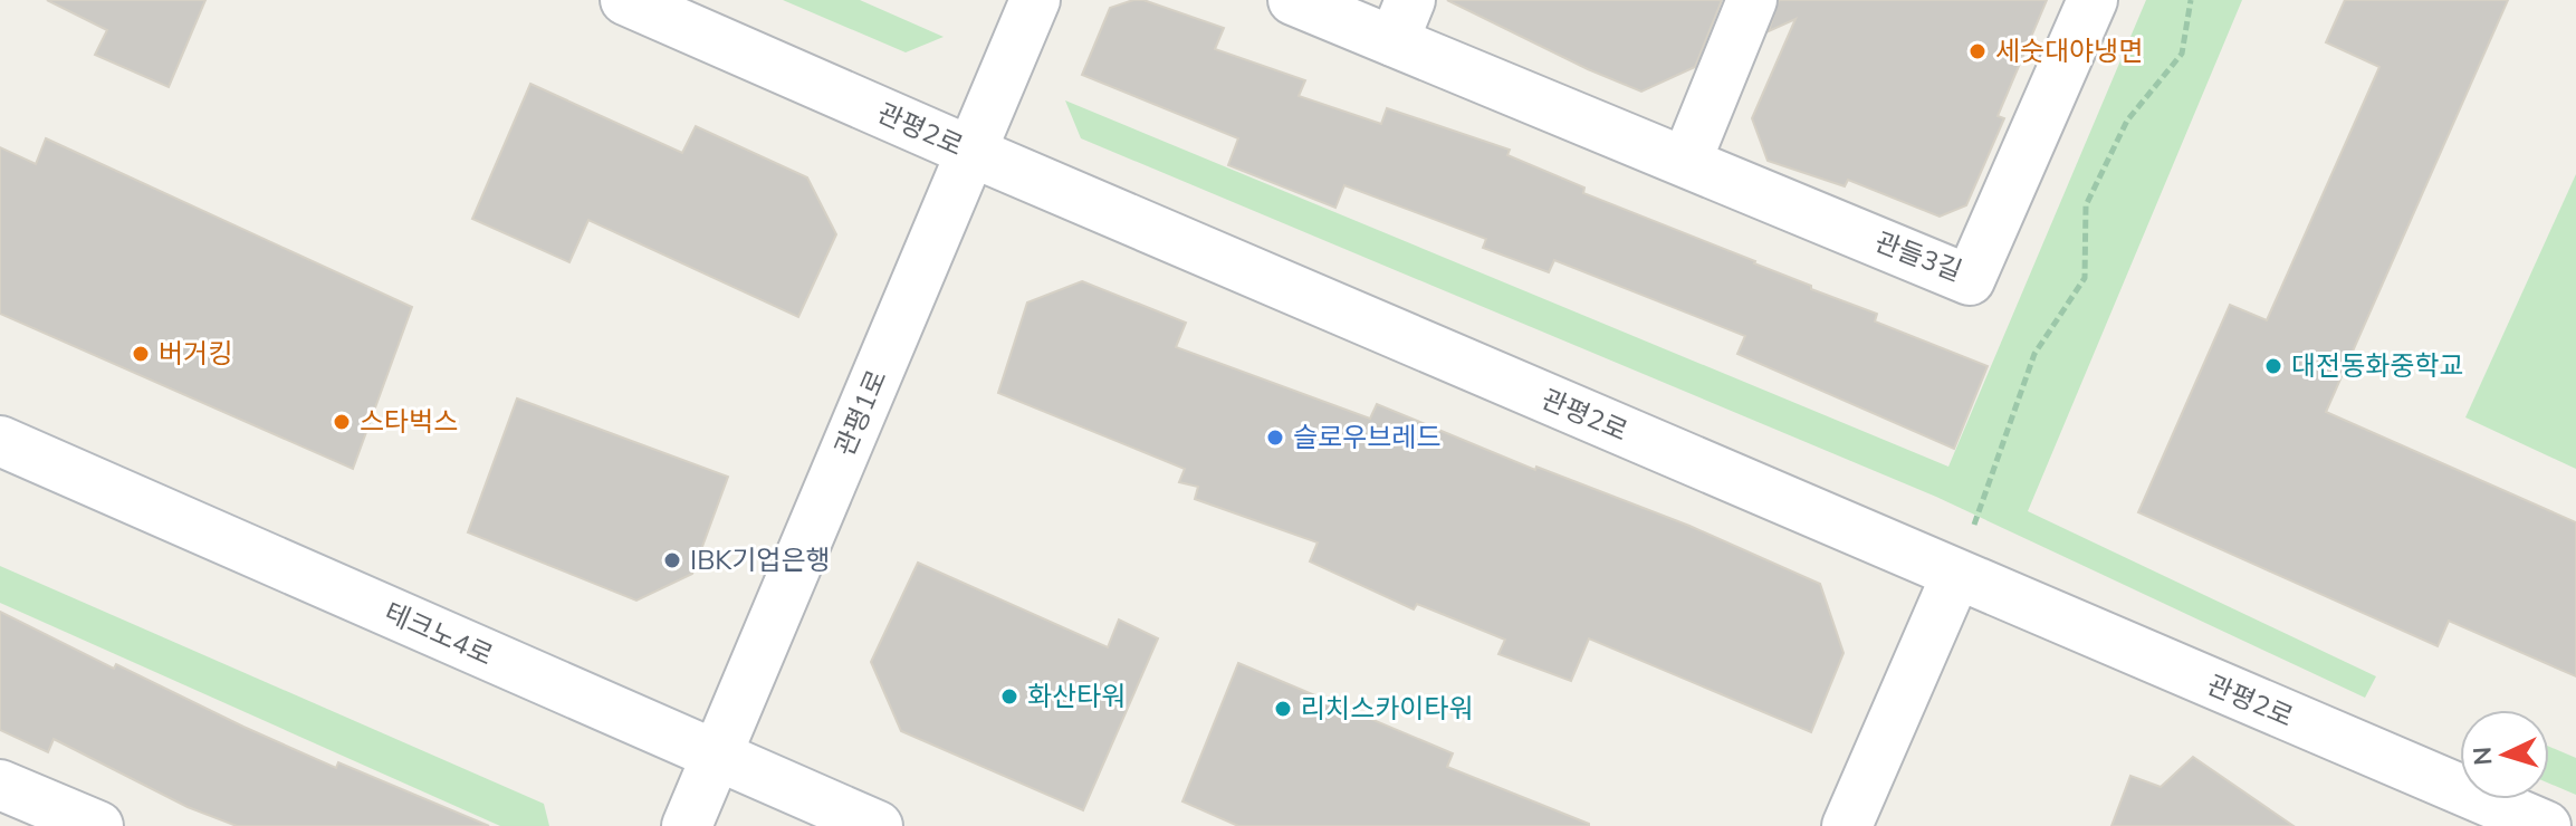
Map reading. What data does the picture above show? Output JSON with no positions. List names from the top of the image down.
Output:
{
  "streets": {
    "street": [
      "관평2로",
      "관들3길",
      "관평1로",
      "테크노4로"
    ]
  },
  "crossings": [
    ["관평2로", "관평1로"],
    ["관평1로", "테크노4로"]
  ],
  "places": [
    "세숫대야냉면",
    "버거킹",
    "대전동화중학교",
    "스타벅스",
    "슬로우브레드",
    "IBK기업은행",
    "화산타워",
    "리치스카이타워"
  ],
  "north": "left"
}
